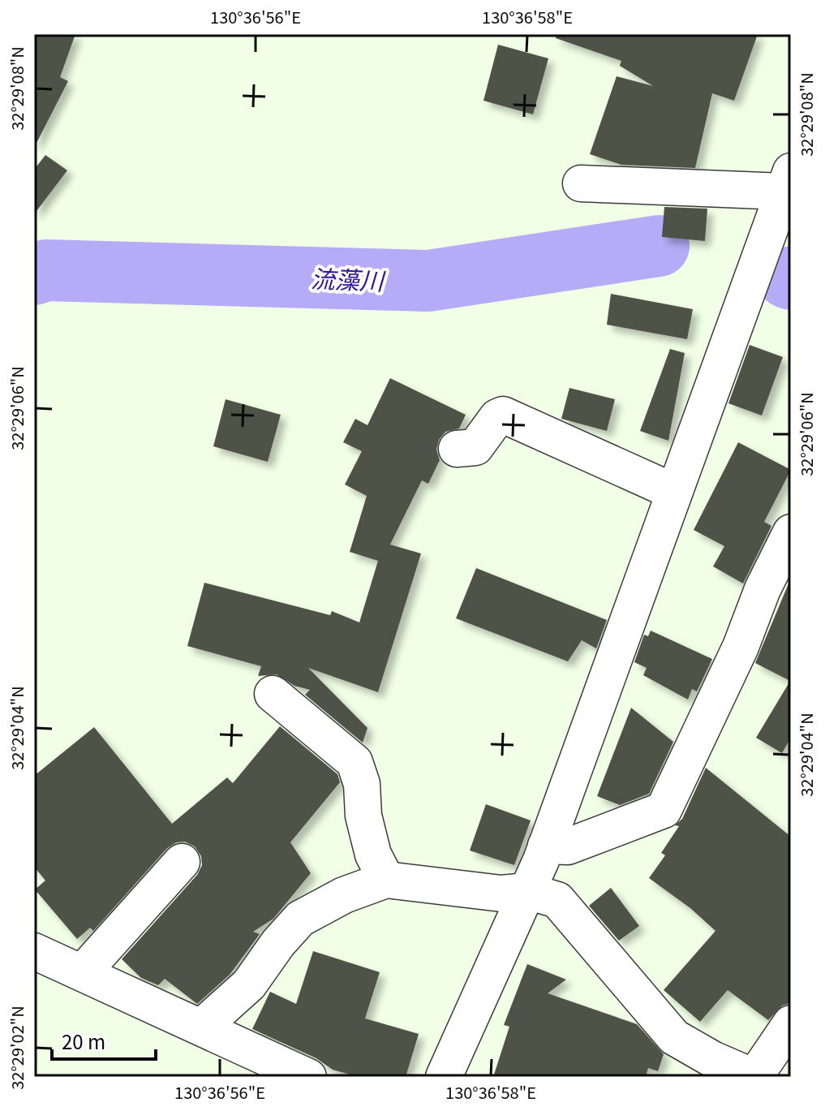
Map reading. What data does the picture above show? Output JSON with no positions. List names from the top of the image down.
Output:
{
  "water": ["流藻川"],
  "scale_bar": "20 m",
  "coordinates": [
    "130°36'56\"E",
    "130°36'58\"E",
    "32°29'08\"N",
    "32°29'06\"N",
    "32°29'04\"N",
    "32°29'02\"N"
  ]
}
